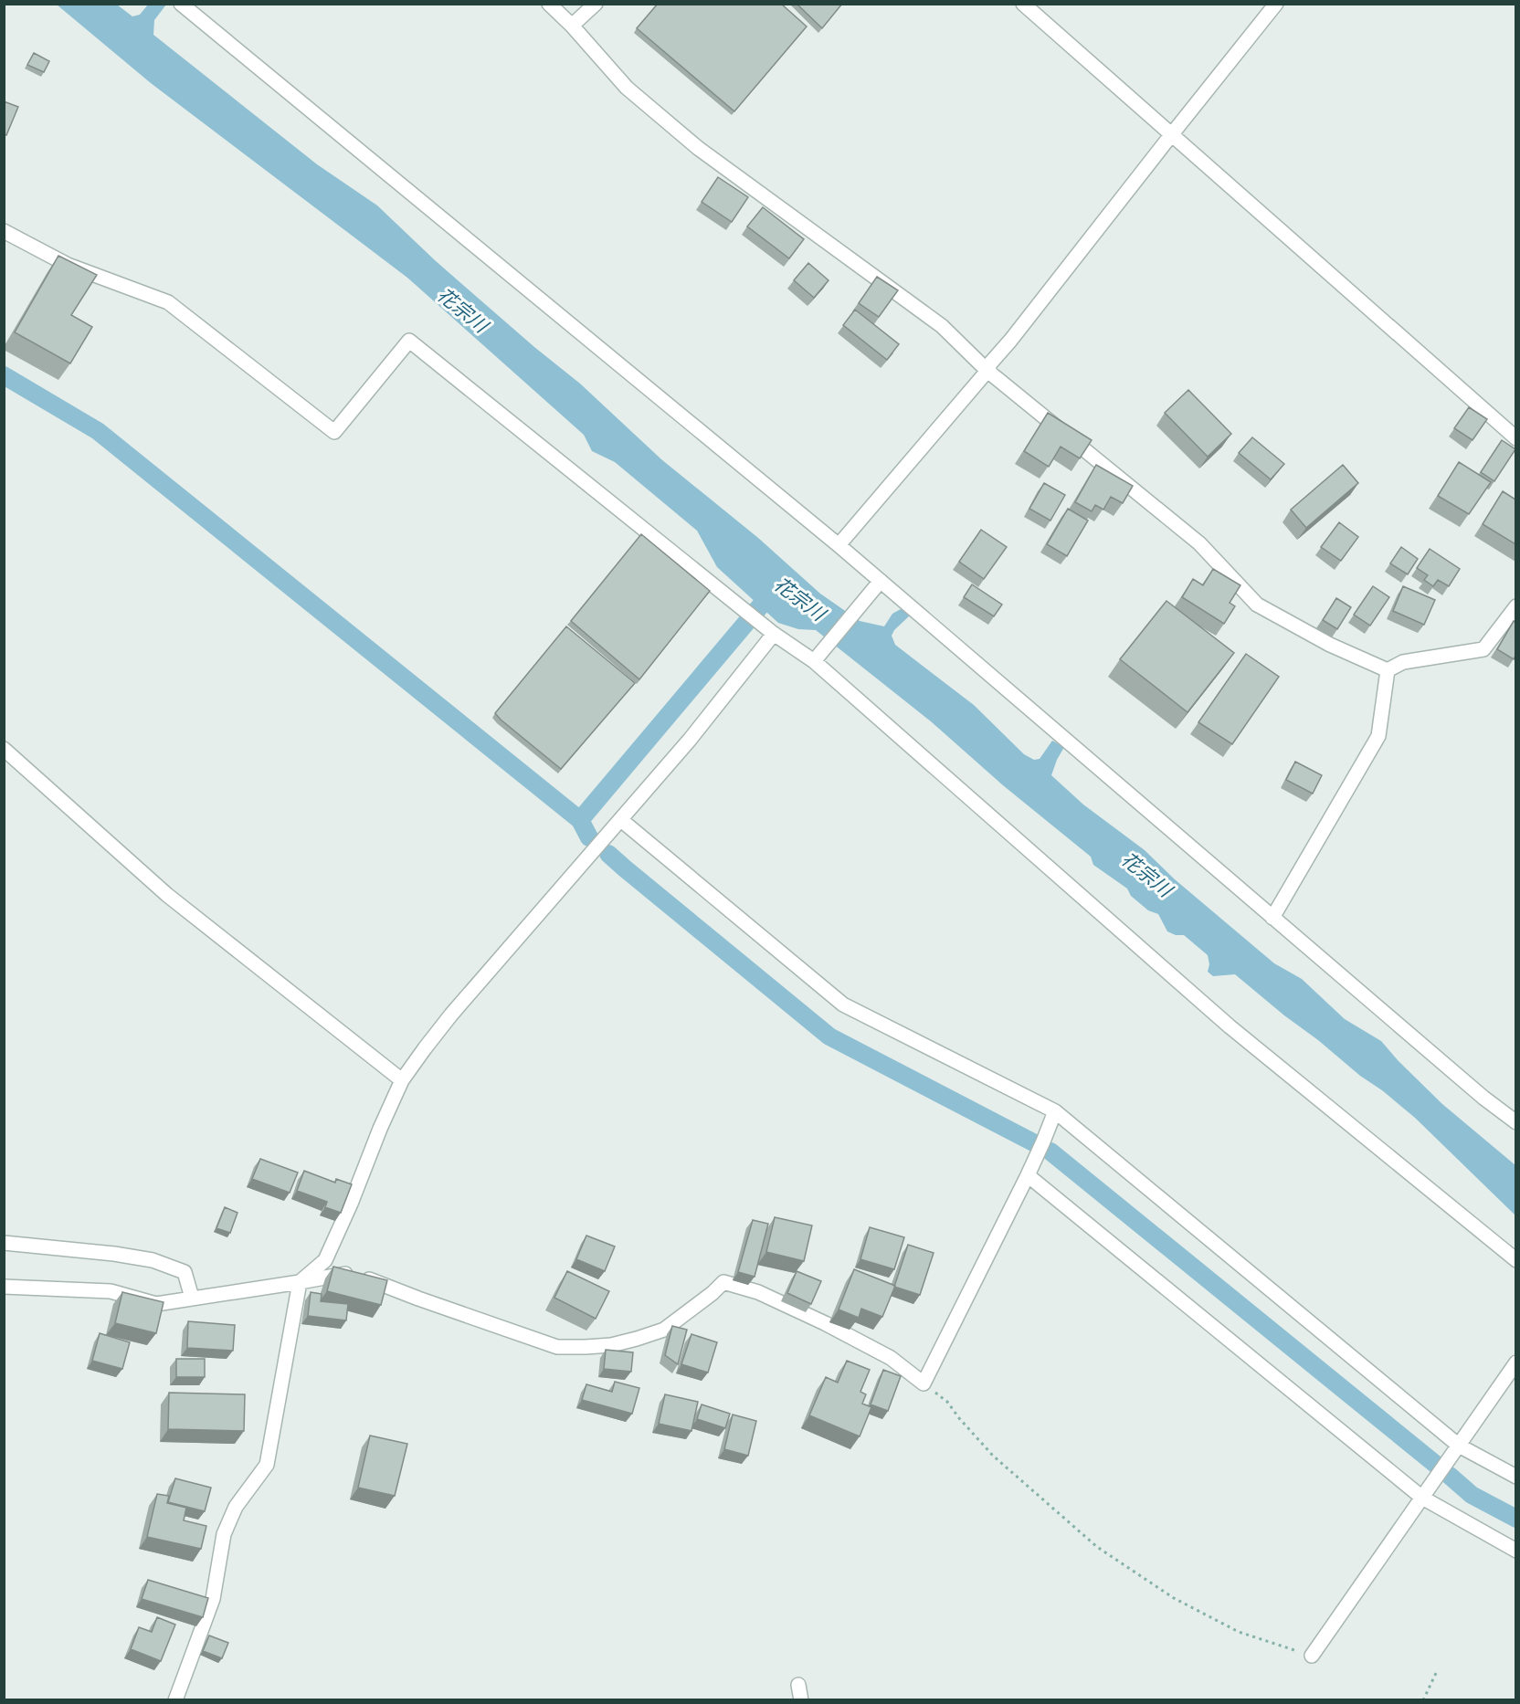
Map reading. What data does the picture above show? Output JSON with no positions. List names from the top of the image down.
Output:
{
  "water": ["花宗川"]
}
